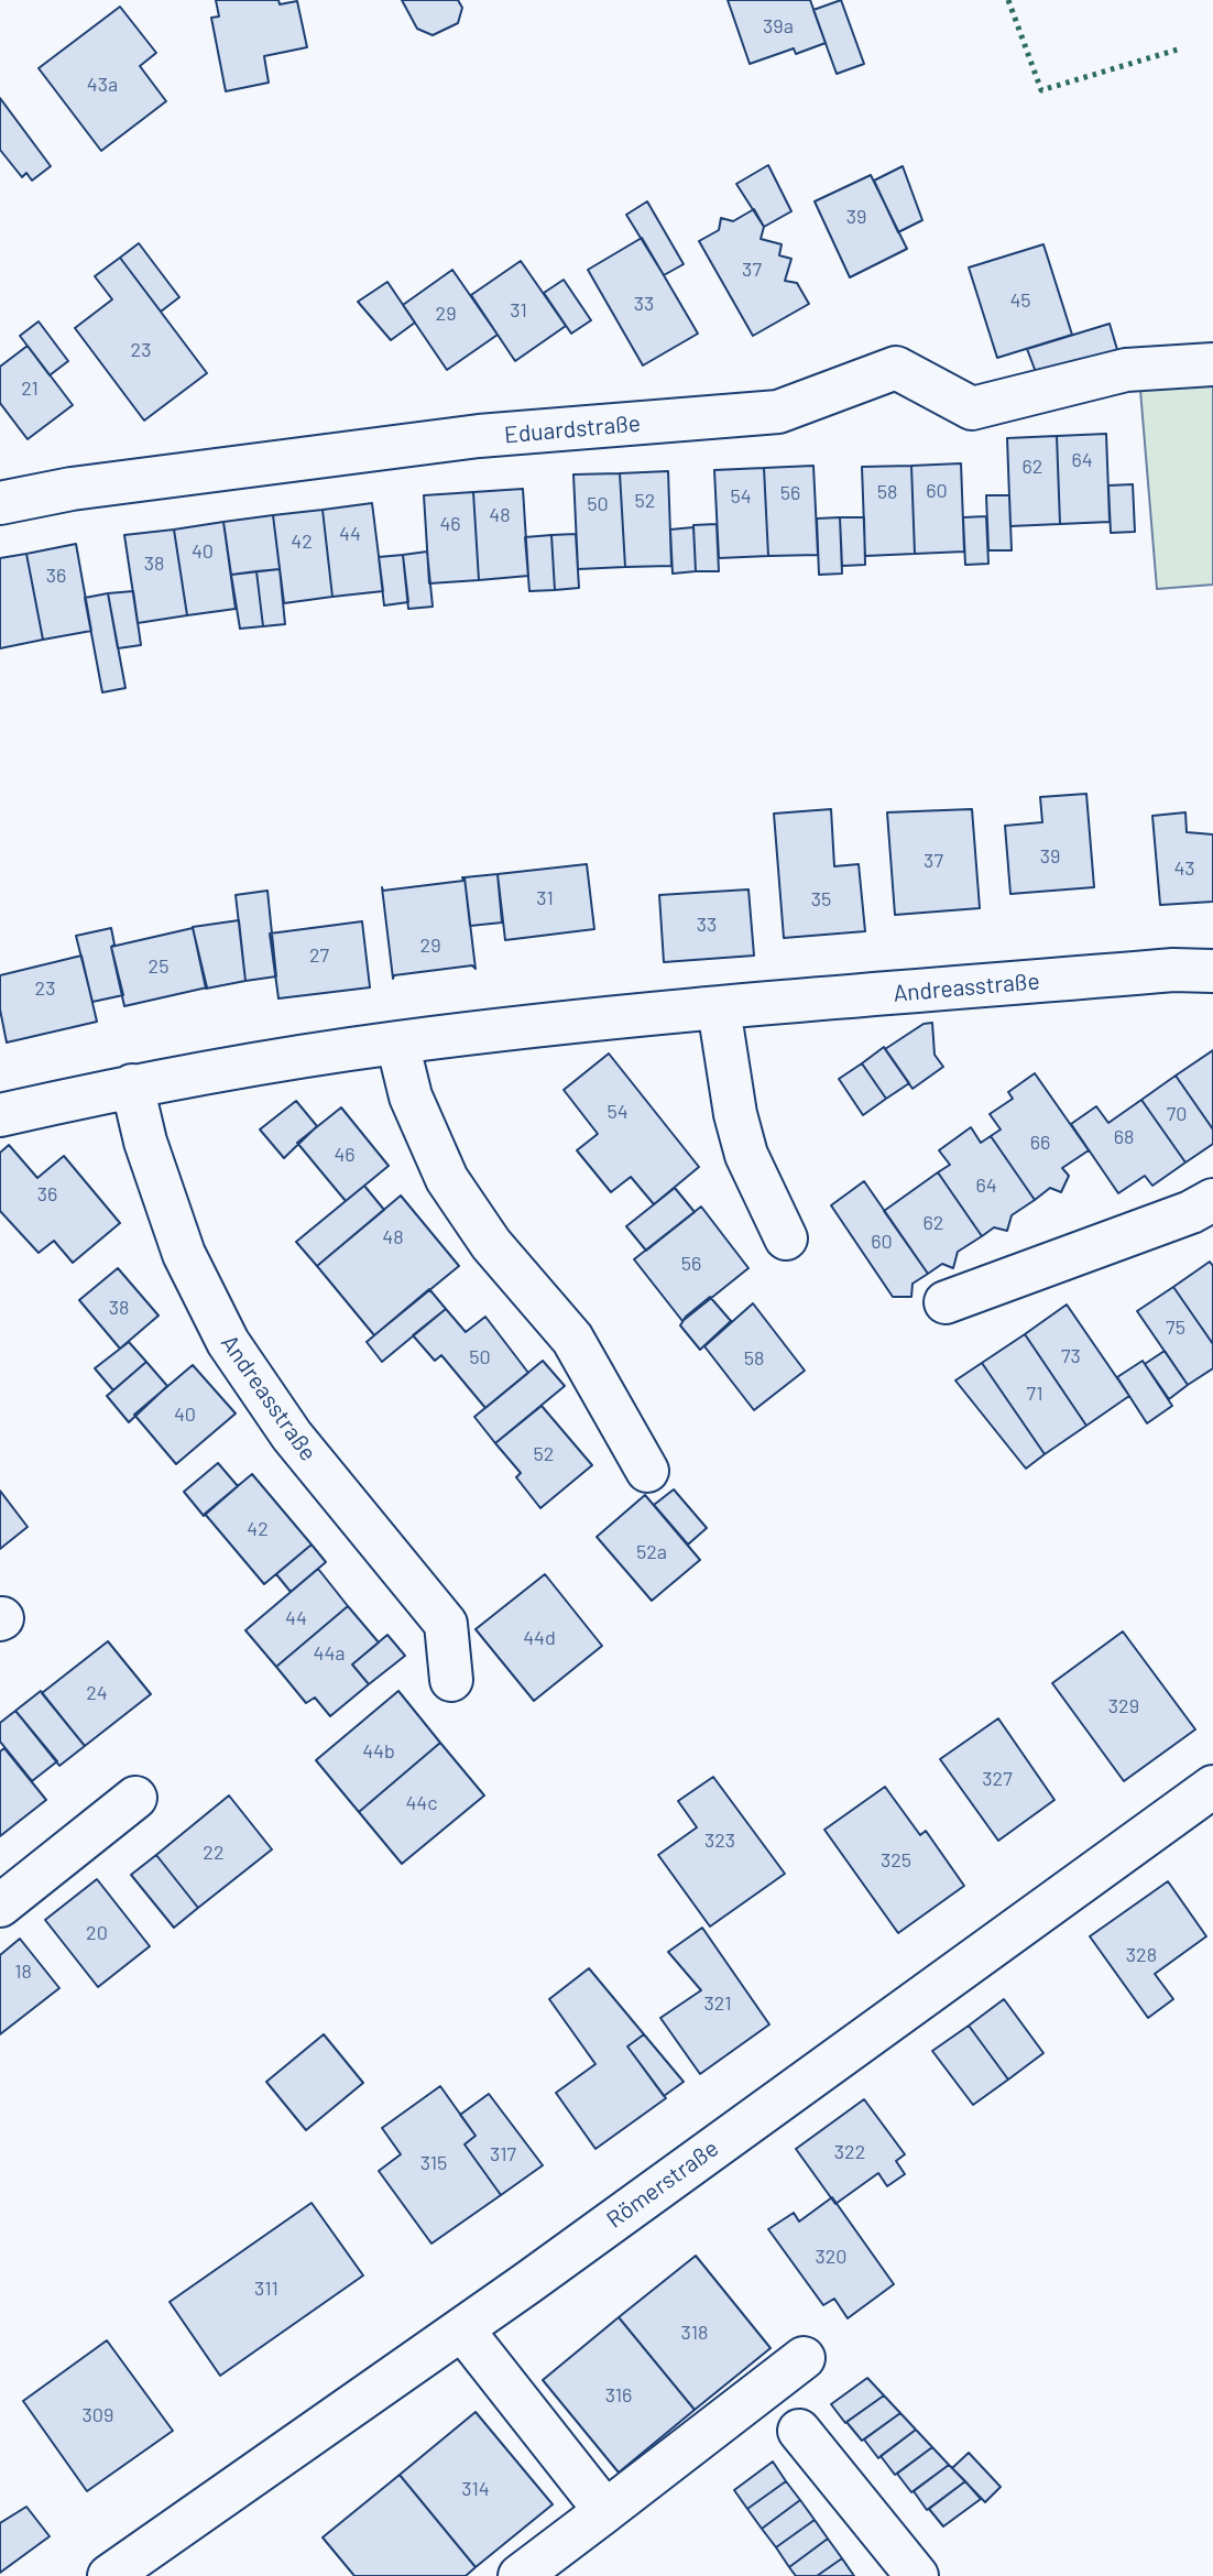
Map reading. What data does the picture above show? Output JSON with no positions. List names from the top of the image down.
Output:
{
  "streets": {
    "street": ["Eduardstraße", "Andreasstraße", "Römerstraße"]
  },
  "house_numbers": [
    "39a",
    "43a",
    "39",
    "37",
    "45",
    "33",
    "31",
    "29",
    "23",
    "21",
    "64",
    "62",
    "60",
    "58",
    "56",
    "54",
    "52",
    "50",
    "48",
    "46",
    "44",
    "42",
    "40",
    "38",
    "36",
    "39",
    "37",
    "43",
    "31",
    "35",
    "33",
    "29",
    "27",
    "25",
    "23",
    "54",
    "70",
    "68",
    "66",
    "46",
    "64",
    "36",
    "62",
    "48",
    "60",
    "56",
    "38",
    "75",
    "73",
    "50",
    "58",
    "71",
    "40",
    "52",
    "42",
    "52a",
    "44",
    "44d",
    "44a",
    "24",
    "329",
    "44b",
    "327",
    "44c",
    "323",
    "22",
    "325",
    "20",
    "328",
    "18",
    "321",
    "322",
    "317",
    "315",
    "320",
    "311",
    "318",
    "316",
    "309",
    "314"
  ]
}
